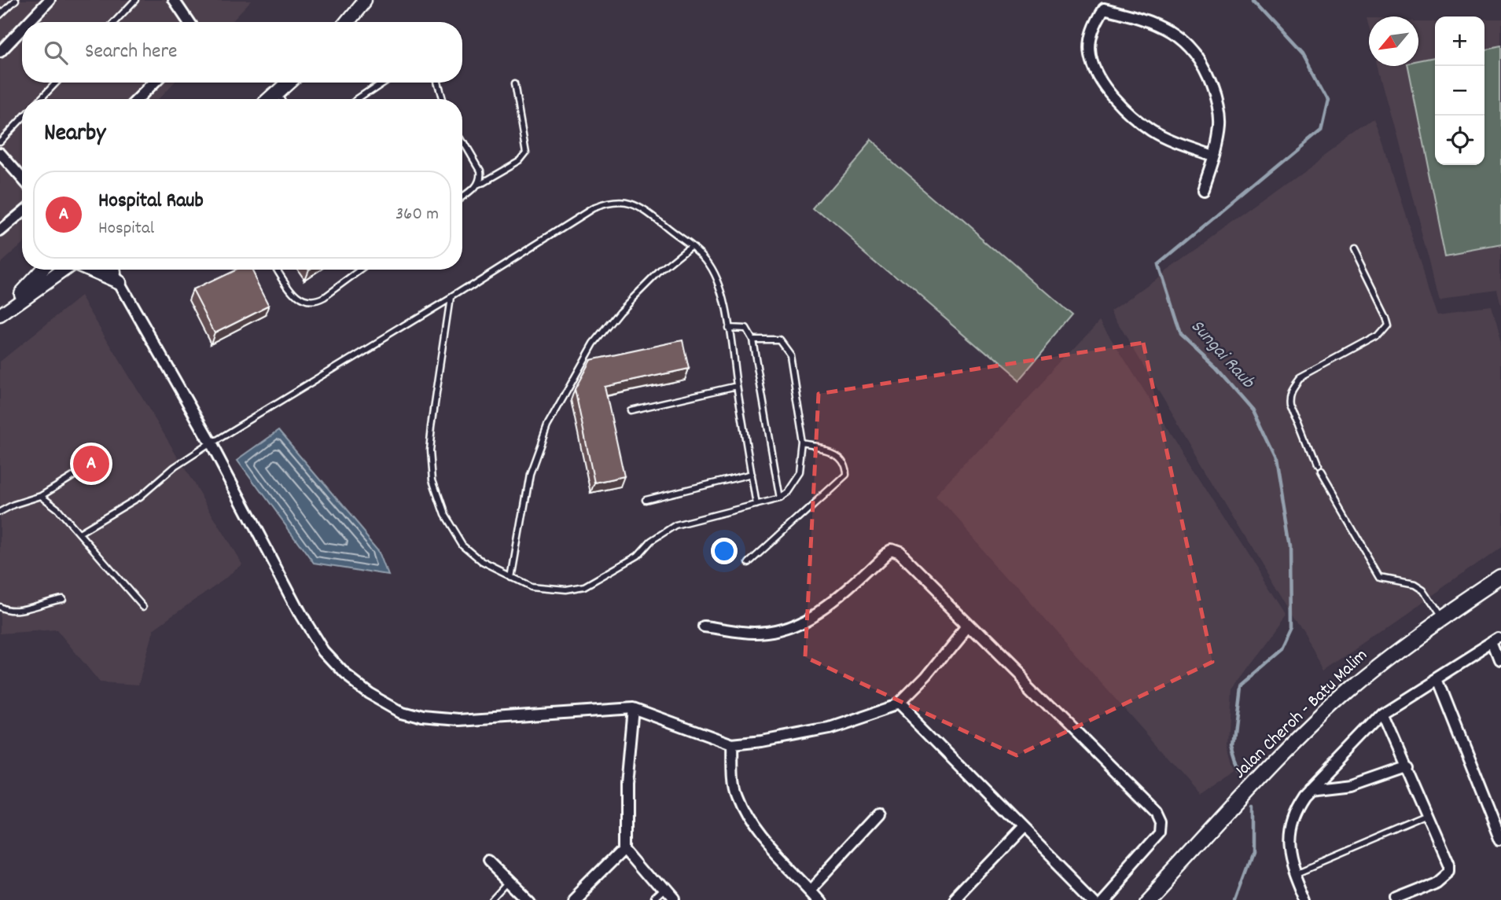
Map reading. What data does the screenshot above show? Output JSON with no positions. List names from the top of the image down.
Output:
{
  "streets": {
    "main road": ["Jalan Cheroh - Batu Malim"]
  },
  "water": ["Sungai Raub"],
  "north": "bottom left",
  "page": {
    "map_buttons": ["+", "−"],
    "search": "Search here",
    "heading": "Nearby",
    "list": [
      {
        "mark": "A",
        "name": "Hospital Raub",
        "note": "Hospital",
        "value": "360 m"
      }
    ],
    "pins": "A"
  }
}
